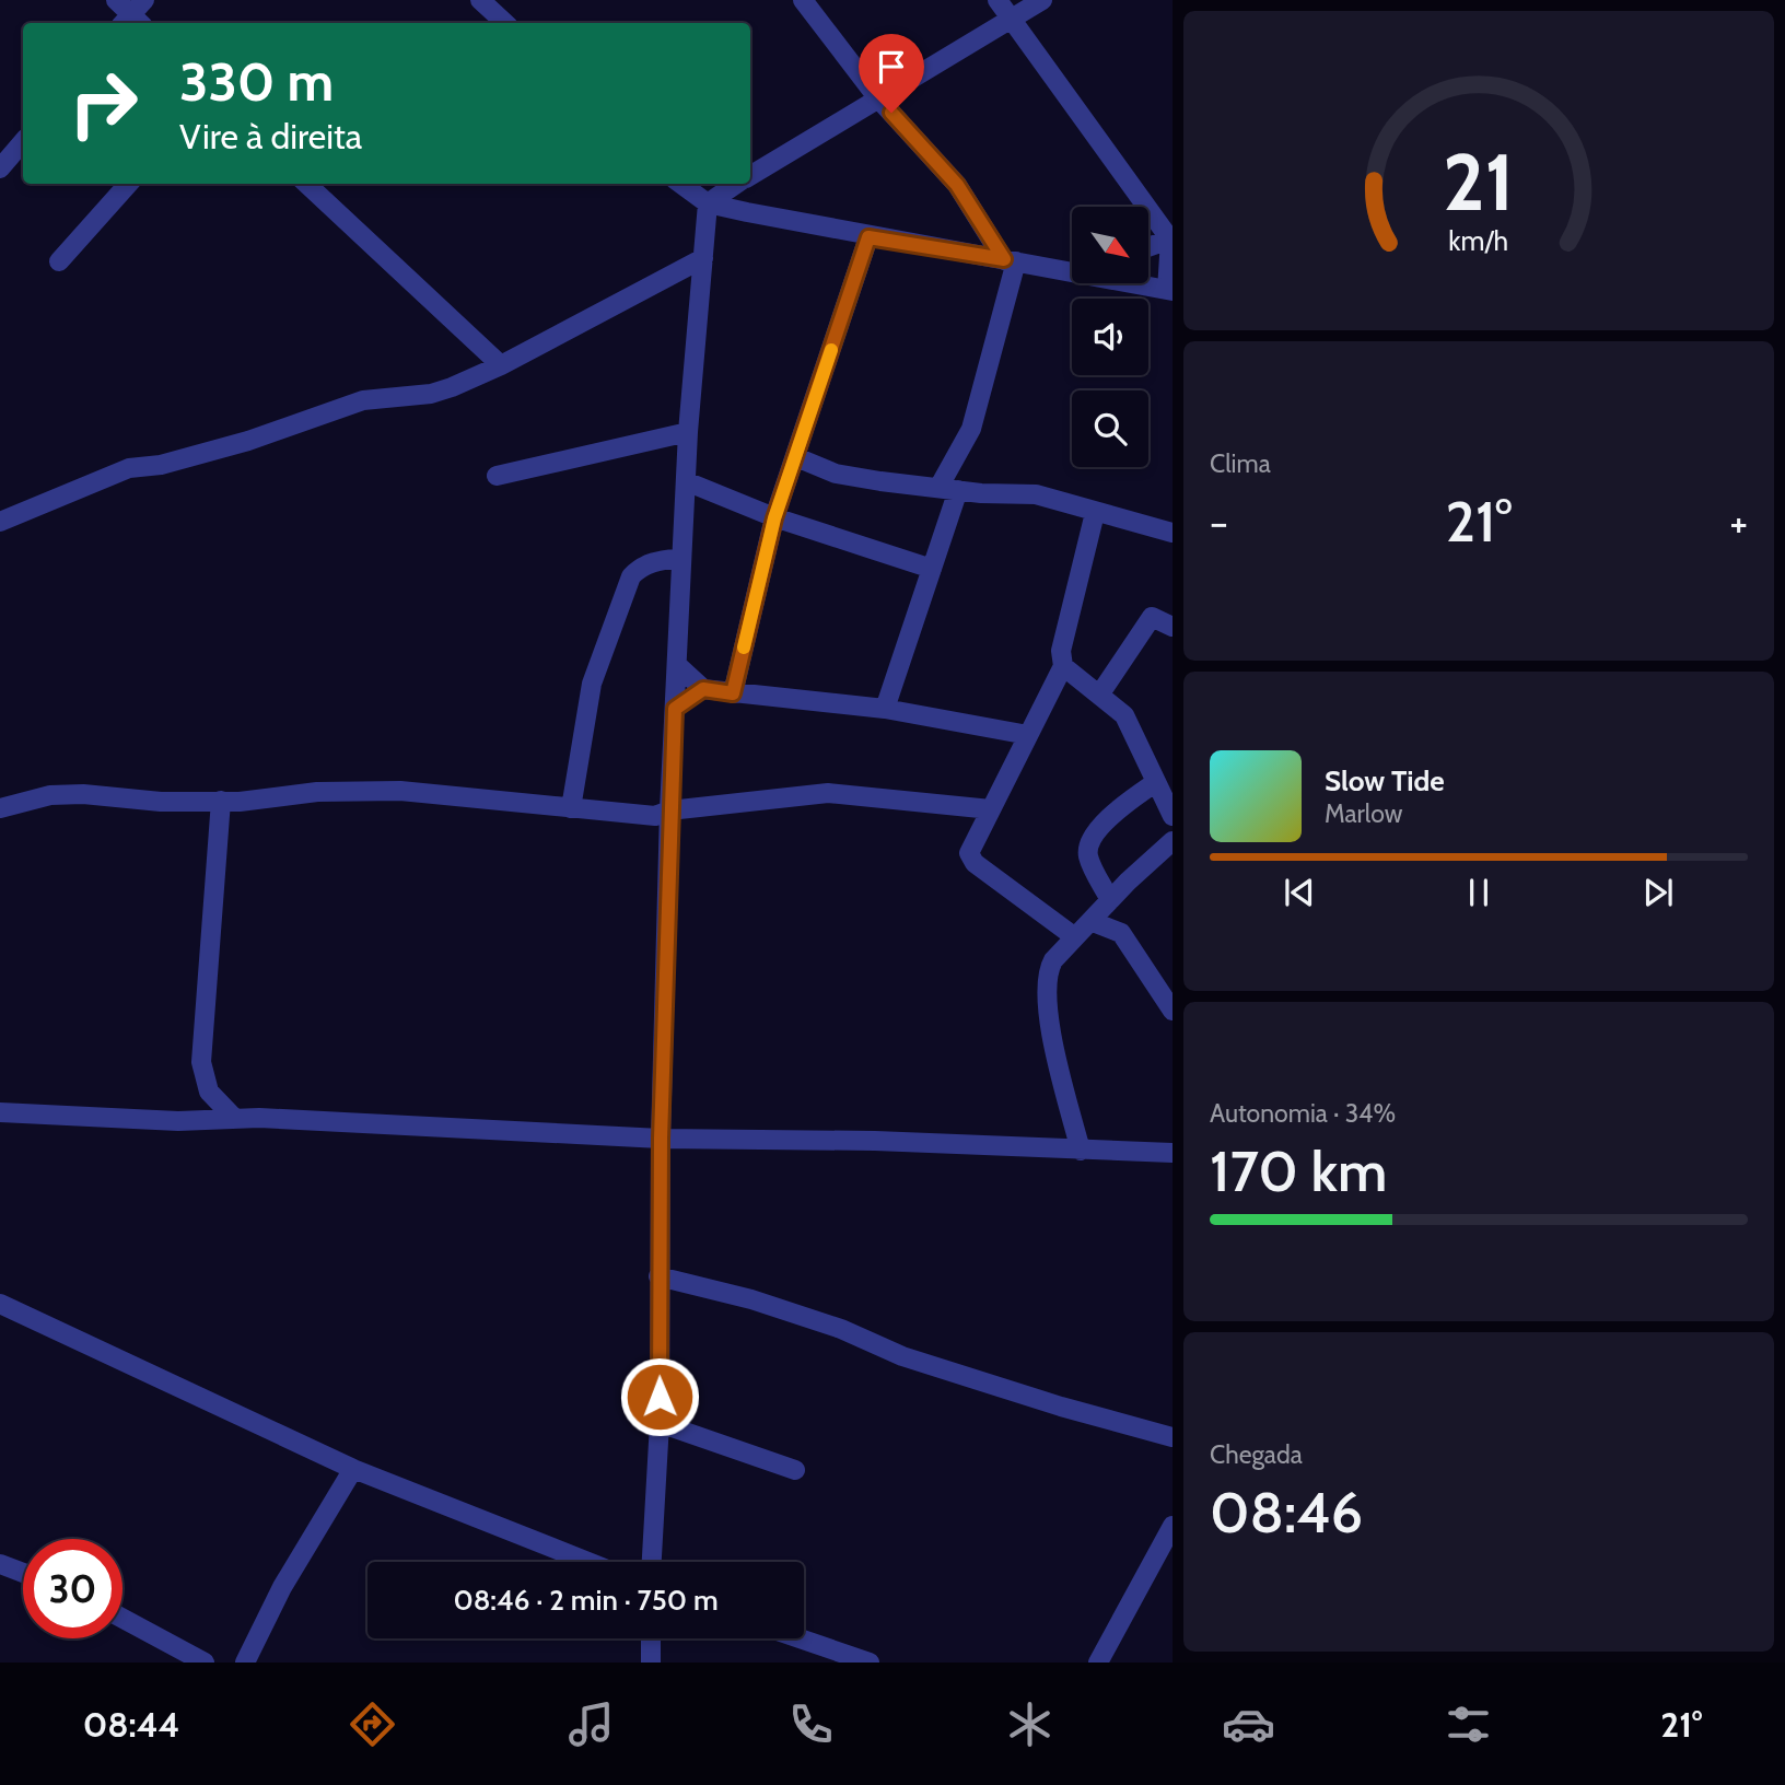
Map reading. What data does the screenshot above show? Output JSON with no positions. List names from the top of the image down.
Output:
{
  "north": "bottom right",
  "page": {
    "turn": ["330 m", "Vire à direita"],
    "tile": [
      "Clima",
      ["Autonomia · 34%", "170 km"],
      ["Chegada", "08:46"]
    ],
    "heat": ["−", "21°", "+"],
    "song": ["Slow Tide", "Marlow"],
    "limit": "30",
    "trip": "08:46 · 2 min · 750 m",
    "tabs": ["08:44", "21°"],
    "gauge": ["21", "km/h"]
  }
}
